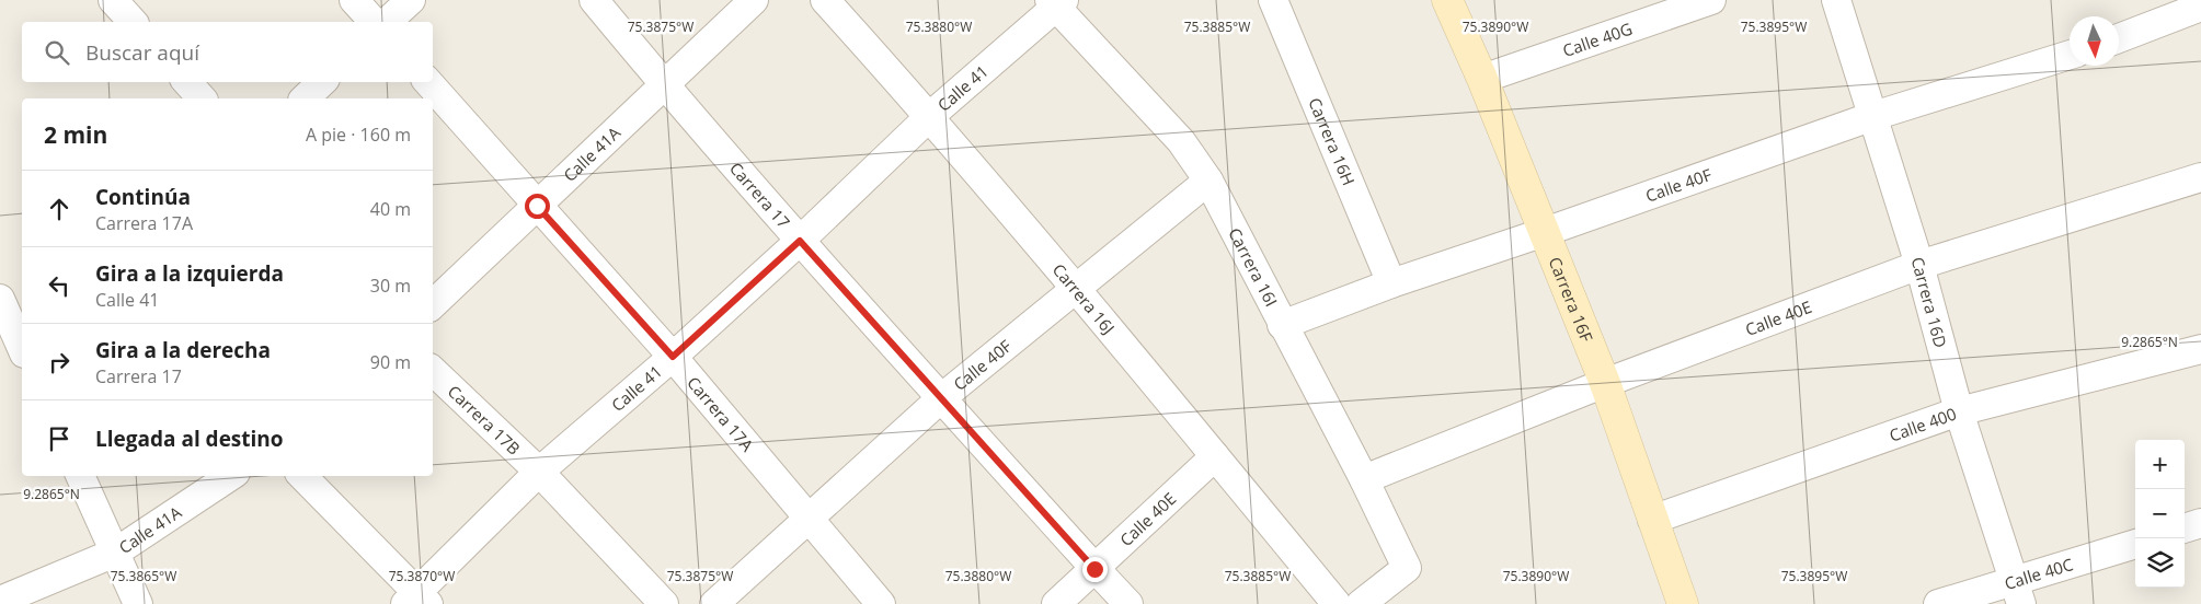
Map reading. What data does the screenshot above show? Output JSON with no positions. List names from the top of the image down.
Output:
{
  "streets": {
    "street": [
      "Calle 40G",
      "Calle 41",
      "Carrera 16H",
      "Calle 41A",
      "Calle 40F",
      "Carrera 17",
      "Carrera 16I",
      "Carrera 16J",
      "Carrera 16F",
      "Carrera 16D",
      "Calle 40E",
      "Carrera 17A",
      "Carrera 17B",
      "Calle 400",
      "Calle 40C"
    ]
  },
  "crossings": [
    ["Calle 40G", "Carrera 16F"],
    ["Calle 41", "Carrera 17"],
    ["Calle 41", "Carrera 16I"],
    ["Calle 41", "Carrera 16J"],
    ["Calle 41", "Carrera 17A"],
    ["Calle 41", "Carrera 17B"],
    ["Carrera 16H", "Calle 40F"],
    ["Calle 41A", "Carrera 17"],
    ["Calle 41A", "Carrera 17A"],
    ["Calle 40F", "Carrera 17"],
    ["Calle 40F", "Carrera 16I"],
    ["Calle 40F", "Carrera 16J"],
    ["Calle 40F", "Carrera 16F"],
    ["Calle 40F", "Carrera 16D"],
    ["Calle 40F", "Carrera 17A"],
    ["Carrera 17", "Calle 40E"],
    ["Carrera 16I", "Calle 40E"],
    ["Carrera 16J", "Calle 40E"],
    ["Carrera 16F", "Calle 40E"],
    ["Carrera 16F", "Calle 400"],
    ["Carrera 16D", "Calle 40E"],
    ["Carrera 16D", "Calle 400"],
    ["Carrera 16D", "Calle 40C"]
  ],
  "north": "bottom",
  "page": {
    "search": "Buscar aquí",
    "heading": ["2 min", "A pie · 160 m"],
    "list": [
      ["Continúa", "Carrera 17A", "40 m"],
      ["Gira a la izquierda", "Calle 41", "30 m"],
      ["Gira a la derecha", "Carrera 17", "90 m"],
      "Llegada al destino"
    ],
    "map_buttons": ["+", "−"]
  },
  "coordinates": [
    "75.3875°W",
    "75.3880°W",
    "75.3885°W",
    "75.3890°W",
    "75.3895°W",
    "9.2865°N",
    "75.3865°W",
    "75.3870°W"
  ]
}
